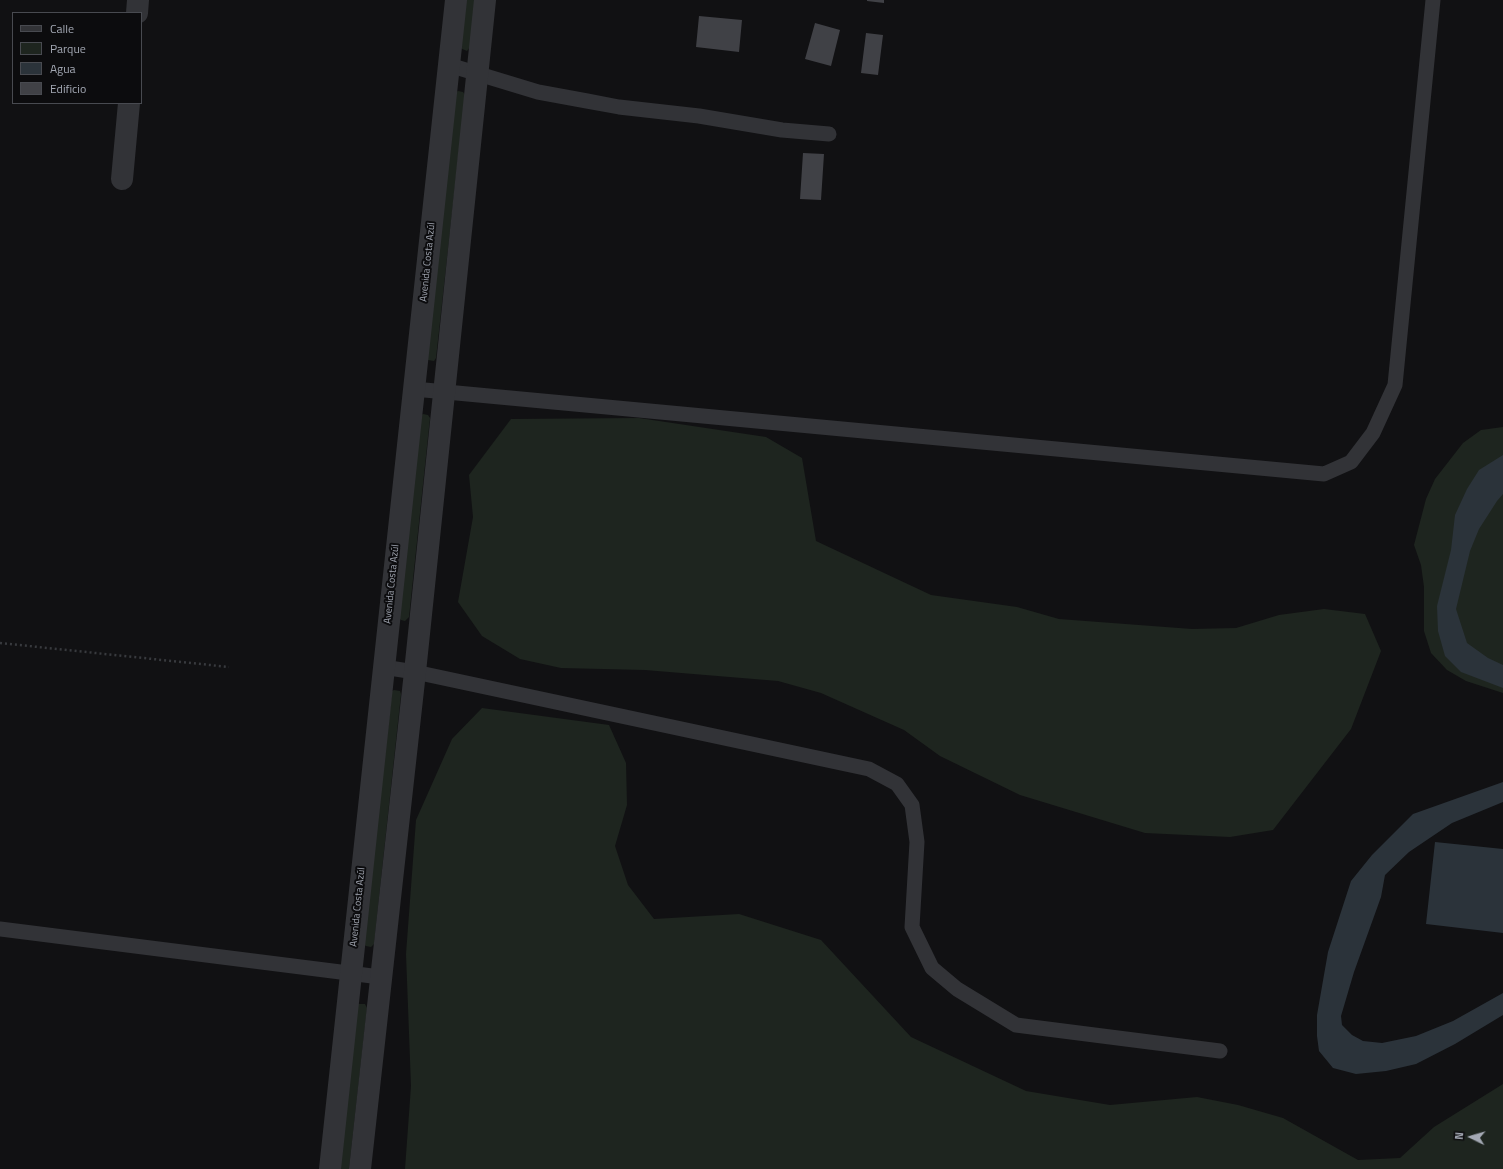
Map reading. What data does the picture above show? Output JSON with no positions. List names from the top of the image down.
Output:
{
  "streets": {
    "street": ["Avenida Costa Azúl"]
  },
  "legend": [
    "Calle",
    "Parque",
    "Agua",
    "Edificio"
  ],
  "north": "left"
}
